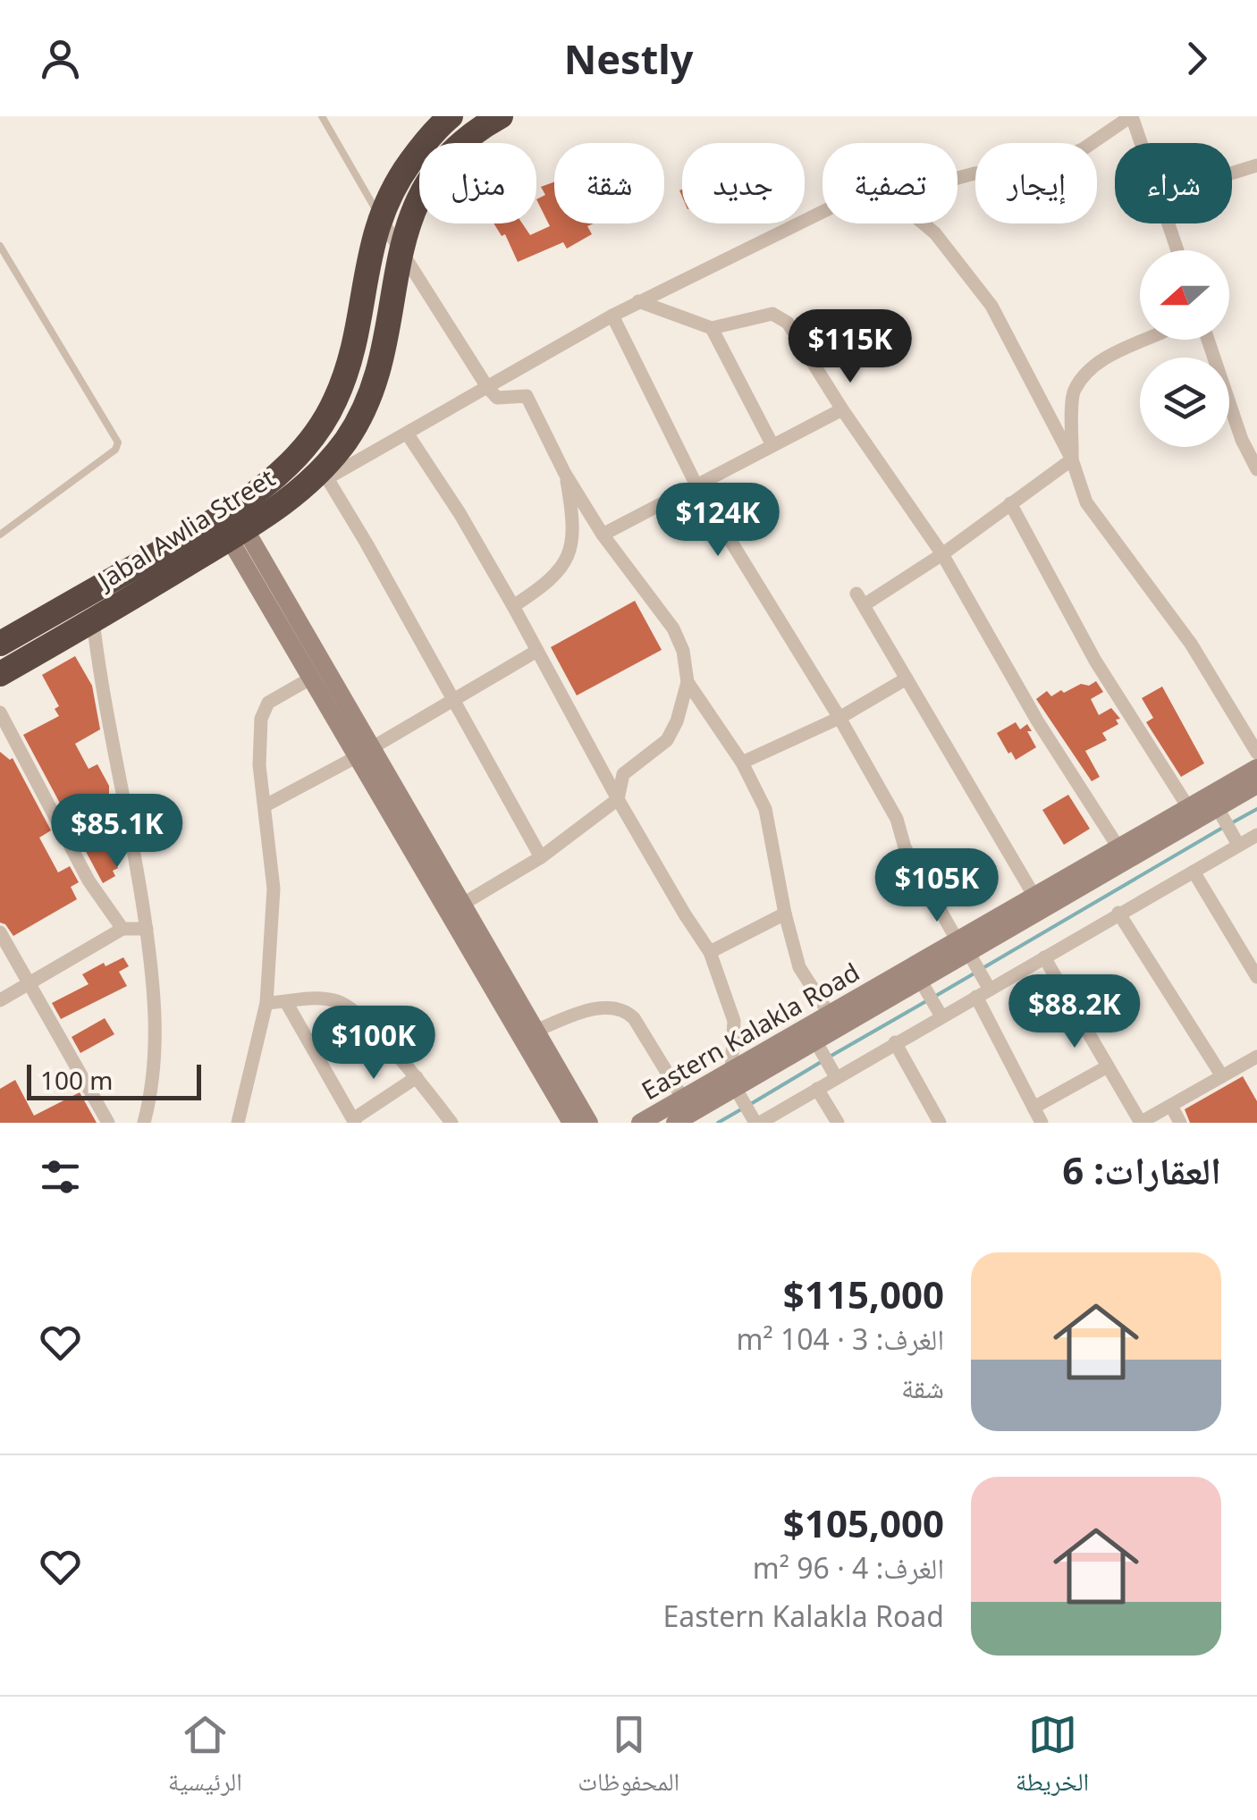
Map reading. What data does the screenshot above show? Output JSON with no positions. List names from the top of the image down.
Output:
{
  "streets": {
    "highway": ["Jabal Awlia Street"],
    "street": ["Eastern Kalakla Road"]
  },
  "scale_bar": "100 m",
  "north": "left",
  "page": {
    "header": "Nestly",
    "chip": [
      "شراء",
      "إيجار",
      "تصفية",
      "جديد",
      "شقة",
      "منزل"
    ],
    "price": [
      "$115K",
      "$124K",
      "$85.1K",
      "$105K",
      "$88.2K",
      "$100K"
    ],
    "scale": "100 m",
    "heading": "العقارات: 6",
    "list": [
      {
        "name": "$115,000",
        "note": "الغرف: 3 · 104 m² · شقة"
      },
      {
        "name": "$105,000",
        "note": "الغرف: 4 · 96 m² · Eastern Kalakla Road"
      }
    ],
    "tabs": ["الخريطة", "المحفوظات", "الرئيسية"]
  }
}
